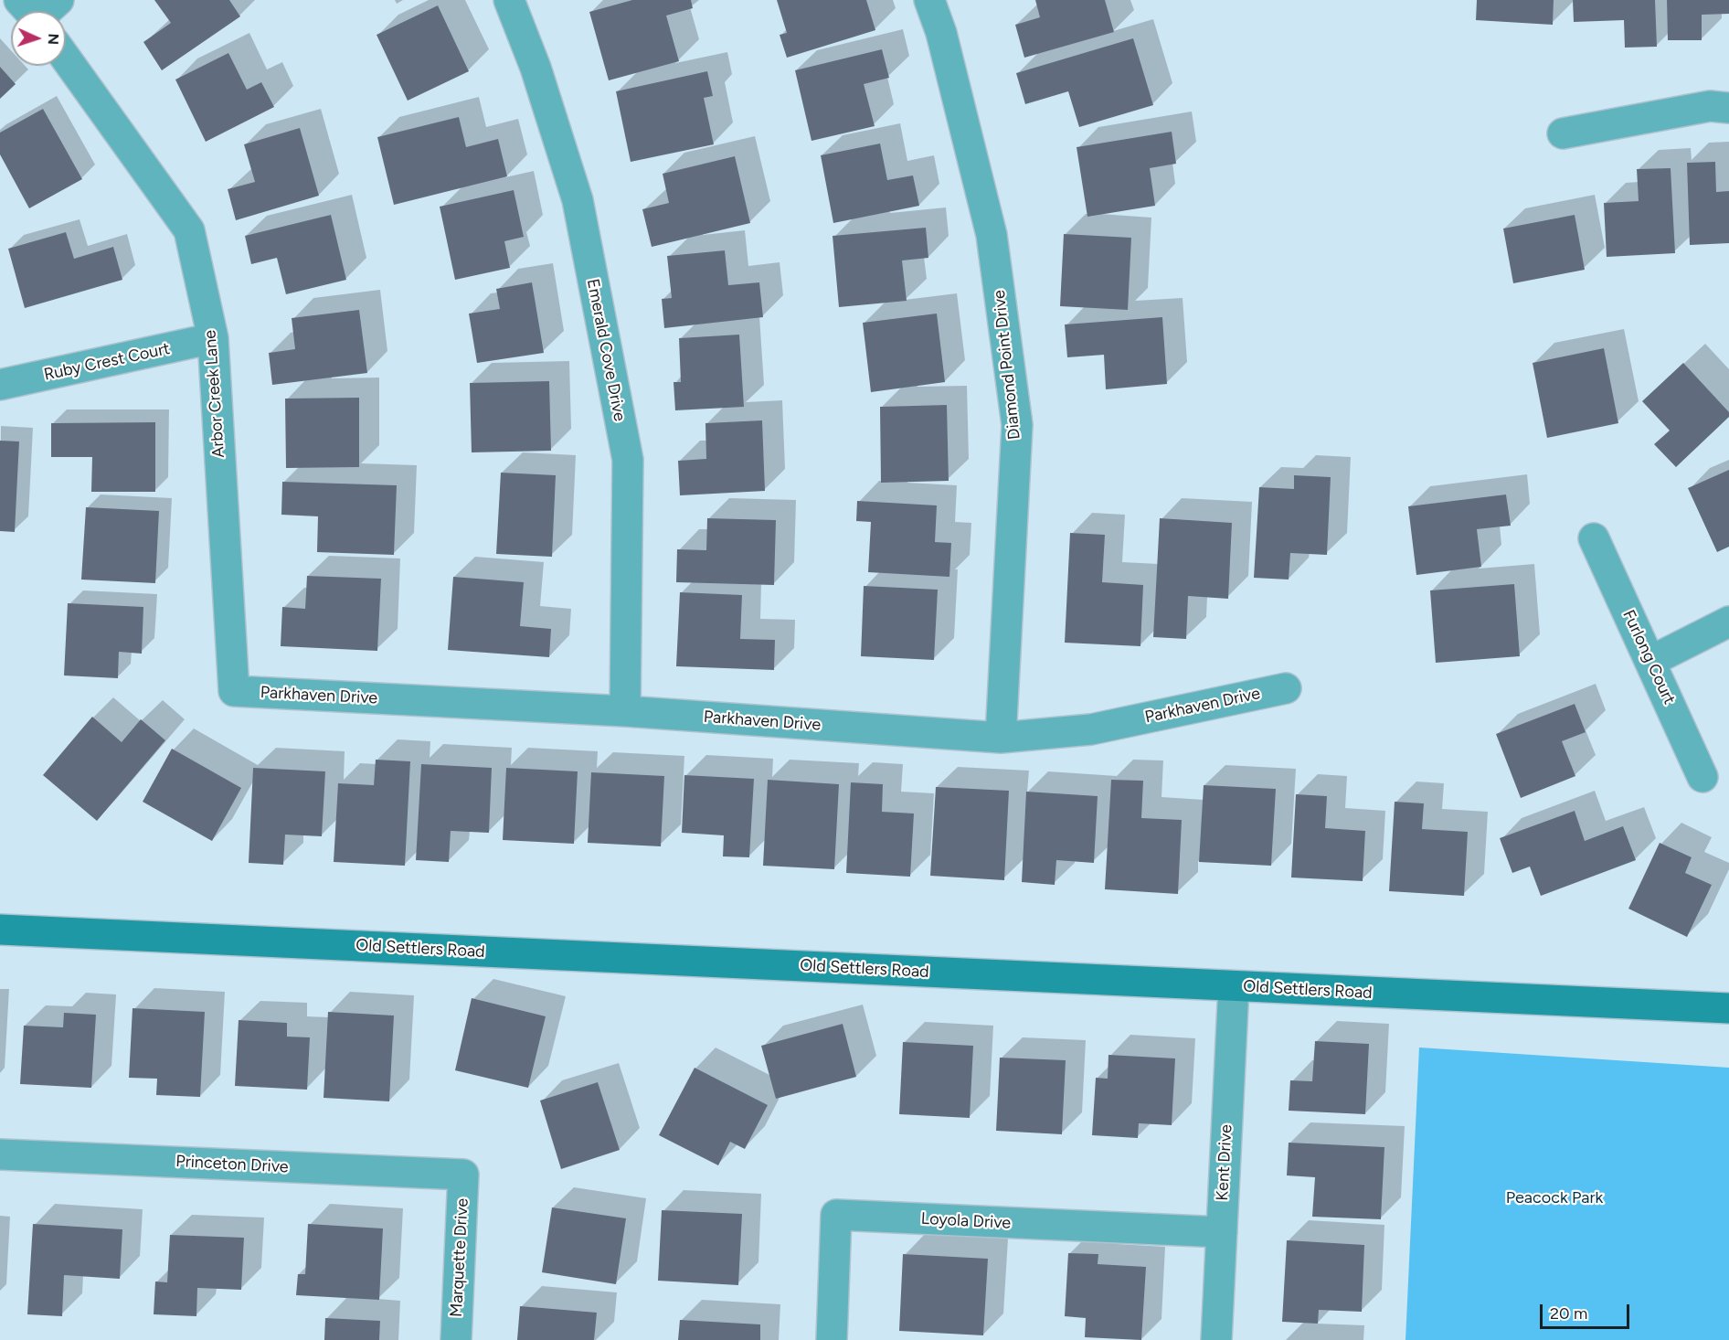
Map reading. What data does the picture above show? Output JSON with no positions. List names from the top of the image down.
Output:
{
  "streets": {
    "main road": ["Old Settlers Road"],
    "street": [
      "Emerald Cove Drive",
      "Ruby Crest Court",
      "Diamond Point Drive",
      "Arbor Creek Lane",
      "Furlong Court",
      "Parkhaven Drive",
      "Kent Drive",
      "Princeton Drive",
      "Loyola Drive",
      "Marquette Drive"
    ]
  },
  "crossings": [
    ["Emerald Cove Drive", "Parkhaven Drive"],
    ["Ruby Crest Court", "Arbor Creek Lane"],
    ["Diamond Point Drive", "Parkhaven Drive"],
    ["Arbor Creek Lane", "Parkhaven Drive"],
    ["Old Settlers Road", "Kent Drive"],
    ["Kent Drive", "Loyola Drive"],
    ["Princeton Drive", "Marquette Drive"]
  ],
  "parks": ["Peacock Park"],
  "scale_bar": "20 m",
  "north": "right"
}
